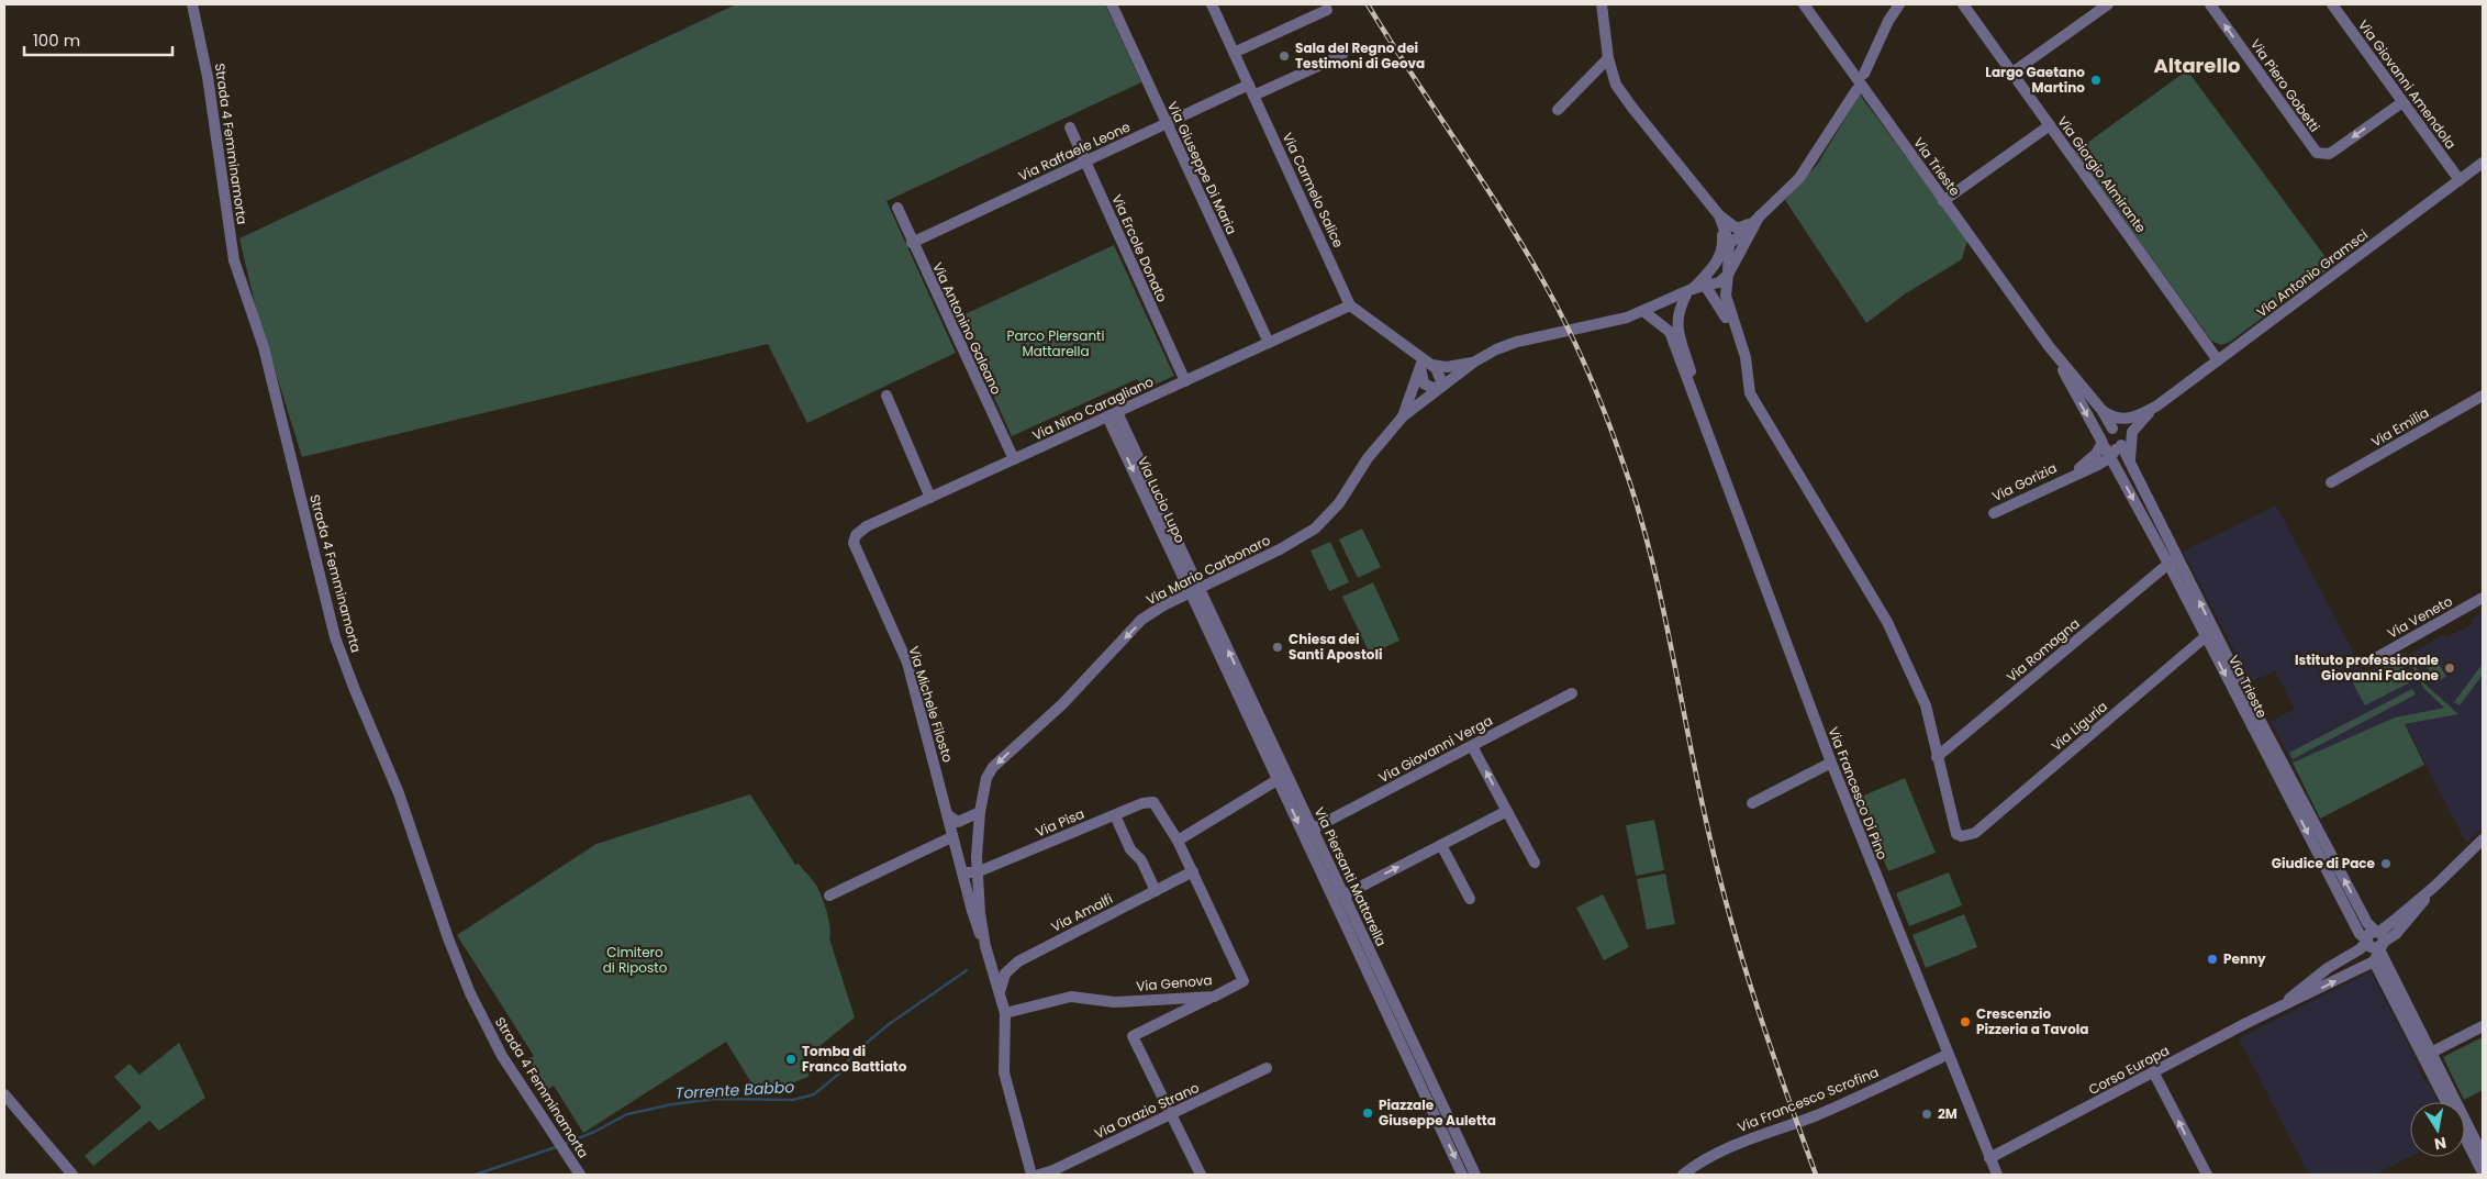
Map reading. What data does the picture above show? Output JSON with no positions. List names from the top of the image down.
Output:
{
  "streets": {
    "street": [
      "Via Giovanni Amendola",
      "Via Piero Gobetti",
      "Strada 4 Femminamorta",
      "Via Raffaele Leone",
      "Via Trieste",
      "Via Giuseppe Di Maria",
      "Via Giorgio Almirante",
      "Via Carmelo Salice",
      "Via Ercole Donato",
      "Via Antonio Gramsci",
      "Via Antonino Galeano",
      "Via Nino Caragliano",
      "Via Emilia",
      "Via Gorizia",
      "Via Lucio Lupo",
      "Via Mario Carbonaro",
      "Via Veneto",
      "Via Romagna",
      "Via Michele Filosto",
      "Via Liguria",
      "Via Giovanni Verga",
      "Via Francesco Di Pino",
      "Via Pisa",
      "Via Piersanti Mattarella",
      "Via Amalfi",
      "Via Genova",
      "Corso Europa",
      "Via Francesco Scrofina",
      "Via Orazio Strano"
    ]
  },
  "crossings": [
    ["Via Giovanni Amendola", "Via Piero Gobetti"],
    ["Via Giovanni Amendola", "Via Antonio Gramsci"],
    ["Via Raffaele Leone", "Via Giuseppe Di Maria"],
    ["Via Raffaele Leone", "Via Carmelo Salice"],
    ["Via Raffaele Leone", "Via Ercole Donato"],
    ["Via Raffaele Leone", "Via Antonino Galeano"],
    ["Via Trieste", "Via Romagna"],
    ["Via Trieste", "Via Liguria"],
    ["Via Giuseppe Di Maria", "Via Nino Caragliano"],
    ["Via Giorgio Almirante", "Via Antonio Gramsci"],
    ["Via Carmelo Salice", "Via Nino Caragliano"],
    ["Via Ercole Donato", "Via Nino Caragliano"],
    ["Via Antonino Galeano", "Via Nino Caragliano"],
    ["Via Nino Caragliano", "Via Lucio Lupo"],
    ["Via Nino Caragliano", "Via Michele Filosto"],
    ["Via Lucio Lupo", "Via Mario Carbonaro"],
    ["Via Lucio Lupo", "Via Piersanti Mattarella"],
    ["Via Mario Carbonaro", "Via Michele Filosto"],
    ["Via Mario Carbonaro", "Via Pisa"],
    ["Via Mario Carbonaro", "Via Piersanti Mattarella"],
    ["Via Mario Carbonaro", "Via Amalfi"],
    ["Via Mario Carbonaro", "Via Genova"],
    ["Via Romagna", "Via Liguria"],
    ["Via Giovanni Verga", "Via Piersanti Mattarella"],
    ["Via Francesco Di Pino", "Corso Europa"],
    ["Via Francesco Di Pino", "Via Francesco Scrofina"],
    ["Via Pisa", "Via Genova"],
    ["Via Amalfi", "Via Genova"]
  ],
  "districts": ["Altarello"],
  "water": ["Torrente Babbo"],
  "parks": ["Parco Piersanti Mattarella", "Cimitero di Riposto"],
  "places": [
    "Sala del Regno dei Testimoni di Geova",
    "Largo Gaetano Martino",
    "Chiesa dei Santi Apostoli",
    "Istituto professionale Giovanni Falcone",
    "Giudice di Pace",
    "Penny",
    "Crescenzio Pizzeria a Tavola",
    "Tomba di Franco Battiato",
    "Piazzale Giuseppe Auletta",
    "2M"
  ],
  "scale_bar": "100 m",
  "north": "bottom"
}
